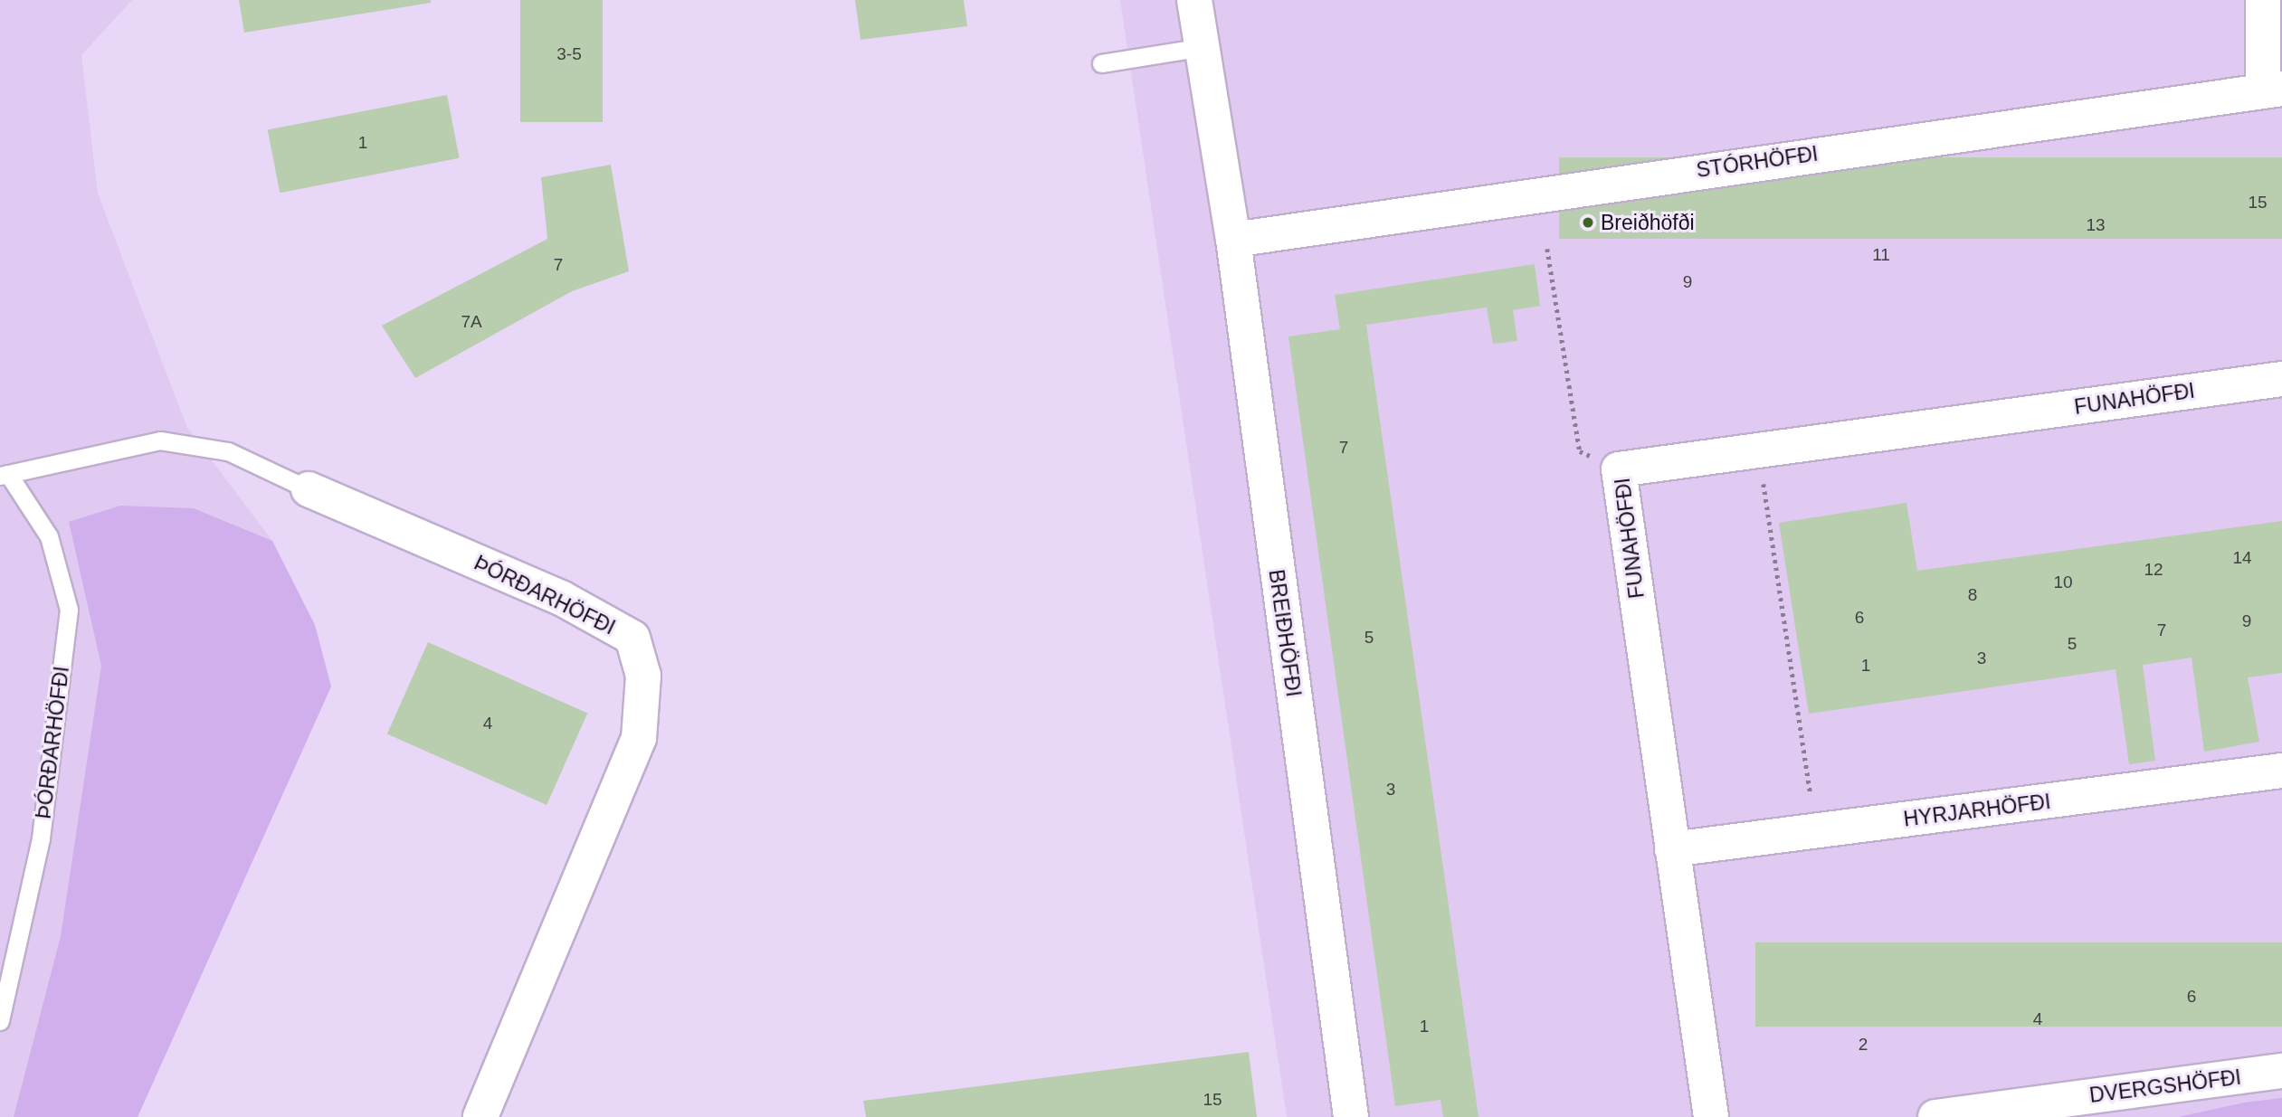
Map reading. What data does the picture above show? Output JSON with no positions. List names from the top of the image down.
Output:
{
  "streets": {
    "street": [
      "STÓRHÖFÐI",
      "FUNAHÖFÐI",
      "ÞÓRÐARHÖFÐI",
      "BREIÐHÖFÐI",
      "HYRJARHÖFÐI",
      "DVERGSHÖFÐI"
    ]
  },
  "crossings": [
    ["STÓRHÖFÐI", "BREIÐHÖFÐI"],
    ["FUNAHÖFÐI", "HYRJARHÖFÐI"]
  ],
  "places": ["Breiðhöfði"],
  "house_numbers": [
    "3-5",
    "1",
    "15",
    "13",
    "11",
    "7",
    "9",
    "7A",
    "7",
    "14",
    "12",
    "10",
    "8",
    "6",
    "9",
    "7",
    "5",
    "5",
    "3",
    "1",
    "4",
    "3",
    "6",
    "4",
    "1",
    "2",
    "15"
  ]
}
